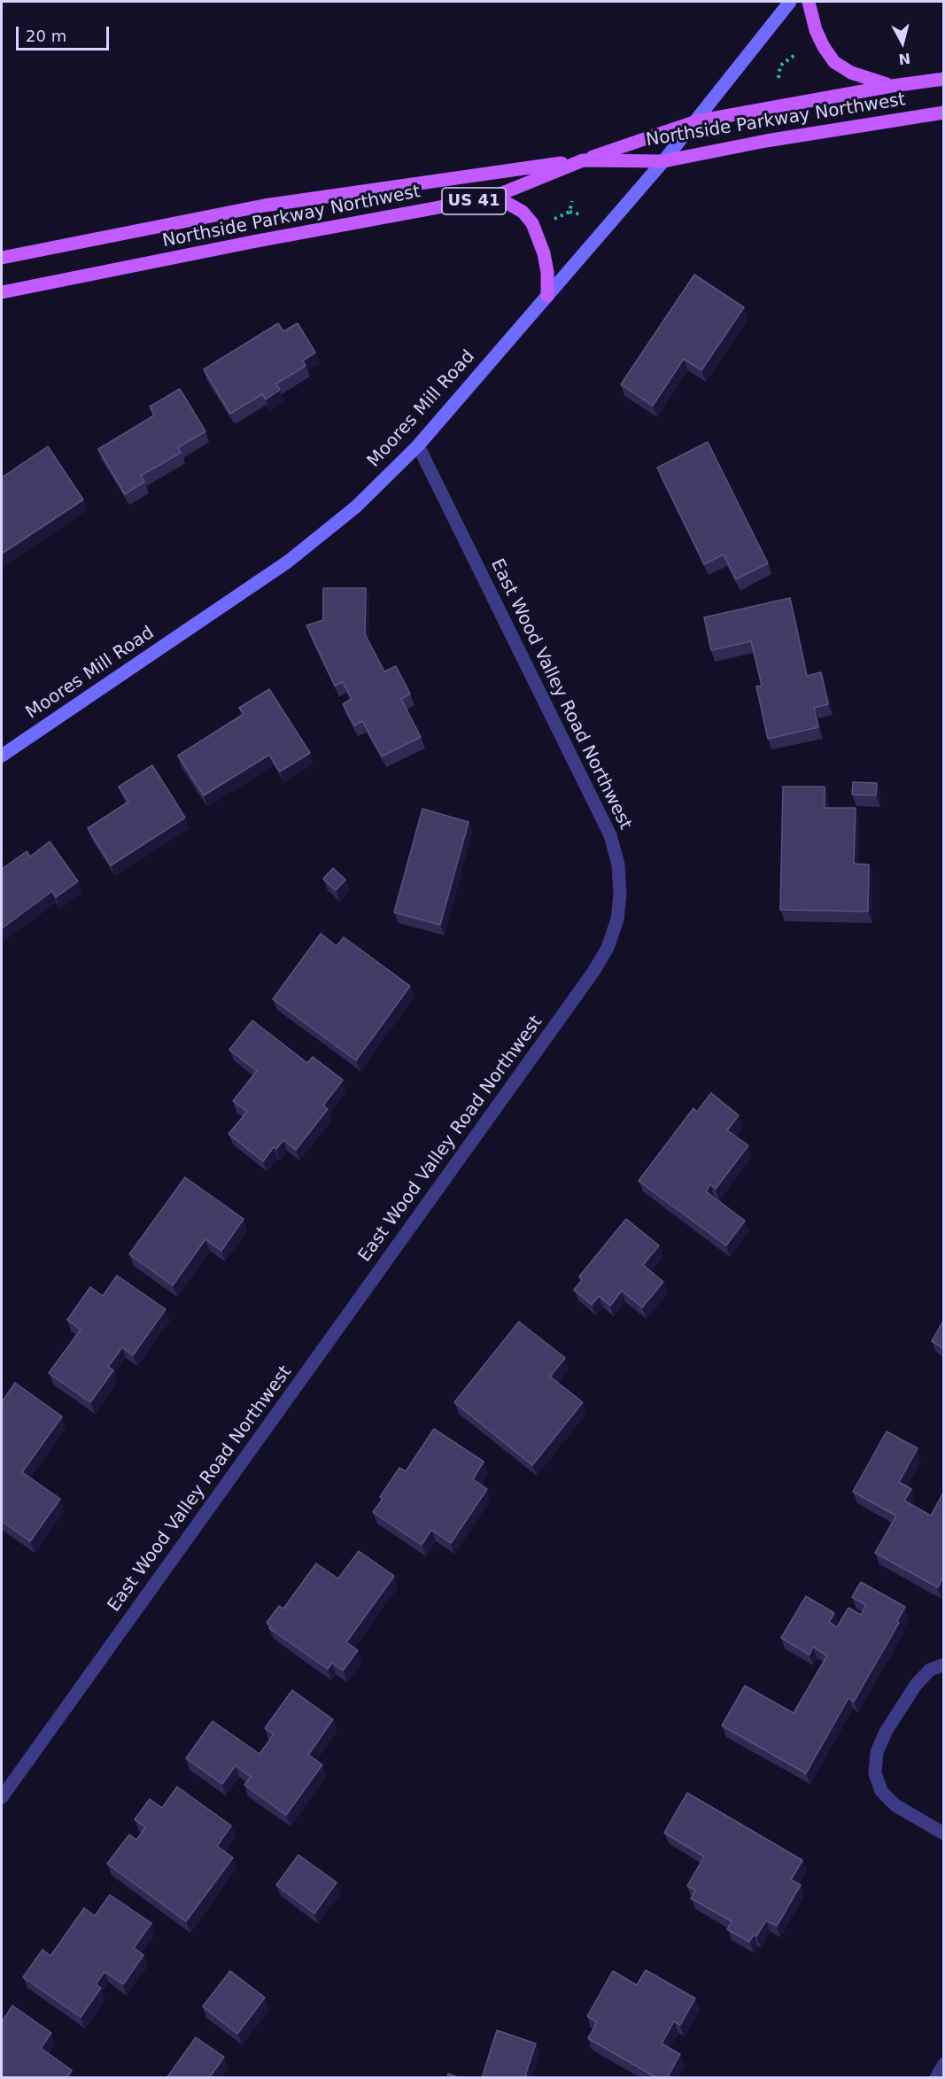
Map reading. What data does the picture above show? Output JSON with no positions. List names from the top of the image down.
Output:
{
  "streets": {
    "main road": ["Northside Parkway Northwest", "US 41"],
    "street": ["Moores Mill Road", "East Wood Valley Road Northwest"]
  },
  "crossings": [
    ["Northside Parkway Northwest", "Moores Mill Road"],
    ["Moores Mill Road", "East Wood Valley Road Northwest"]
  ],
  "scale_bar": "20 m",
  "north": "bottom"
}
